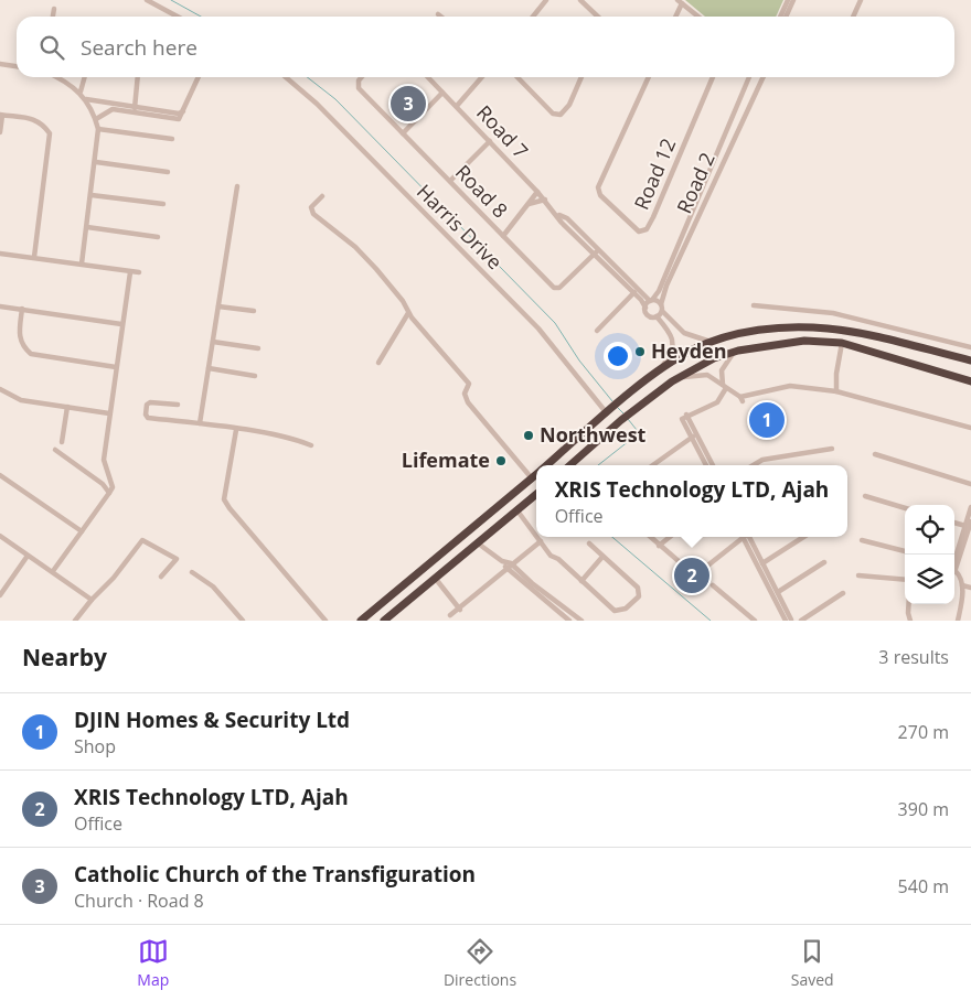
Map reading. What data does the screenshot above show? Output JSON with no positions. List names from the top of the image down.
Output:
{
  "streets": {
    "street": [
      "Road 7",
      "Road 12",
      "Road 2",
      "Road 8",
      "Harris Drive"
    ]
  },
  "crossings": [
    ["Road 7", "Road 2"],
    ["Road 7", "Road 8"]
  ],
  "places": ["Heyden", "Northwest", "Lifemate"],
  "page": {
    "search": "Search here",
    "pins": ["3", "1", "2"],
    "popup": ["XRIS Technology LTD, Ajah", "Office"],
    "heading": ["Nearby", "3 results"],
    "list": [
      {
        "mark": "1",
        "name": "DJIN Homes & Security Ltd",
        "note": "Shop",
        "value": "270 m"
      },
      {
        "mark": "2",
        "name": "XRIS Technology LTD, Ajah",
        "note": "Office",
        "value": "390 m"
      },
      {
        "mark": "3",
        "name": "Catholic Church of the Transfiguration",
        "note": "Church · Road 8",
        "value": "540 m"
      }
    ],
    "nav": ["Map", "Directions", "Saved"]
  }
}
